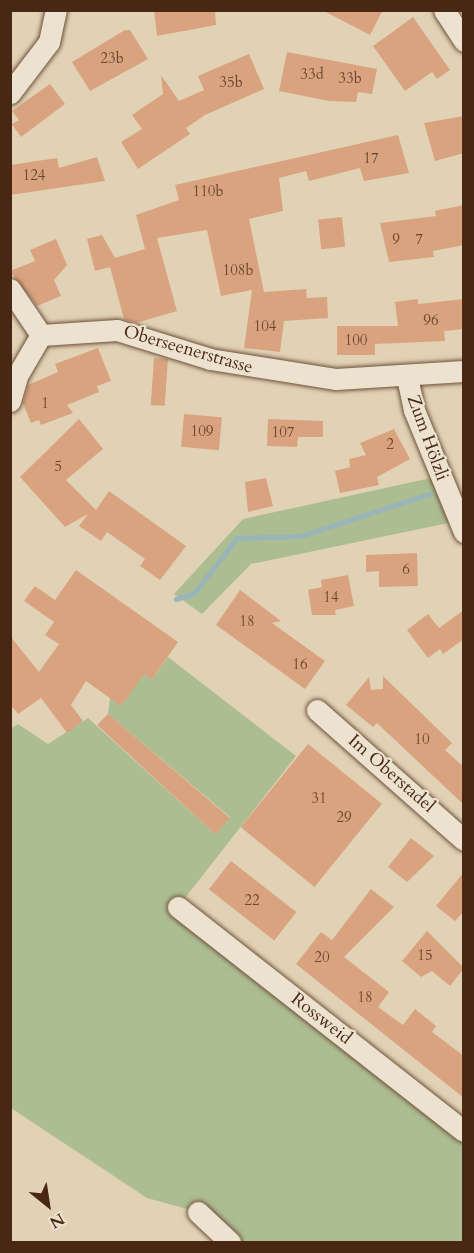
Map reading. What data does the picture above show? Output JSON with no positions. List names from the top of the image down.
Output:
{
  "streets": {
    "street": [
      "Oberseenerstrasse",
      "Zum Hölzli",
      "Im Oberstadel",
      "Rossweid"
    ]
  },
  "crossings": [
    ["Oberseenerstrasse", "Zum Hölzli"]
  ],
  "house_numbers": [
    "23b",
    "33d",
    "33b",
    "35b",
    "17",
    "124",
    "110b",
    "9",
    "7",
    "108b",
    "96",
    "104",
    "100",
    "1",
    "109",
    "107",
    "2",
    "5",
    "6",
    "14",
    "18",
    "16",
    "10",
    "31",
    "29",
    "22",
    "15",
    "20",
    "18"
  ],
  "north": "bottom right"
}
